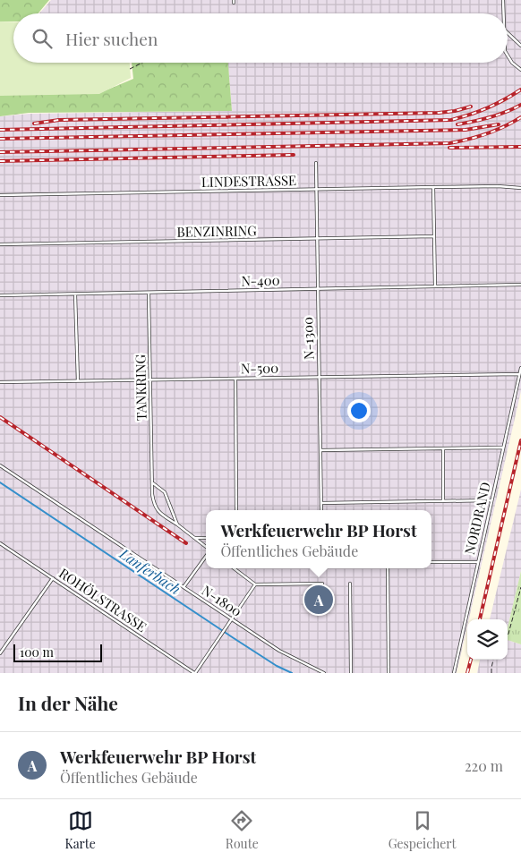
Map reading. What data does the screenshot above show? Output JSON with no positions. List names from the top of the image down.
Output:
{
  "streets": {
    "lane": [
      "LINDESTRASSE",
      "BENZINRING",
      "N-400",
      "N-1300",
      "N-500",
      "TANKRING",
      "NORDRAND",
      "ROHÖLSTRASSE",
      "N-1800"
    ]
  },
  "crossings": [
    ["LINDESTRASSE", "N-1300"],
    ["BENZINRING", "N-1300"],
    ["N-400", "N-1300"],
    ["N-400", "TANKRING"],
    ["N-1300", "N-500"],
    ["N-500", "TANKRING"],
    ["N-500", "NORDRAND"]
  ],
  "water": ["Lanferbach"],
  "scale_bar": "100 m",
  "page": {
    "search": "Hier suchen",
    "popup": ["Werkfeuerwehr BP Horst", "Öffentliches Gebäude"],
    "pins": "A",
    "scale": "100 m",
    "heading": "In der Nähe",
    "list": [
      {
        "mark": "A",
        "name": "Werkfeuerwehr BP Horst",
        "note": "Öffentliches Gebäude",
        "value": "220 m"
      }
    ],
    "nav": ["Karte", "Route", "Gespeichert"]
  }
}
